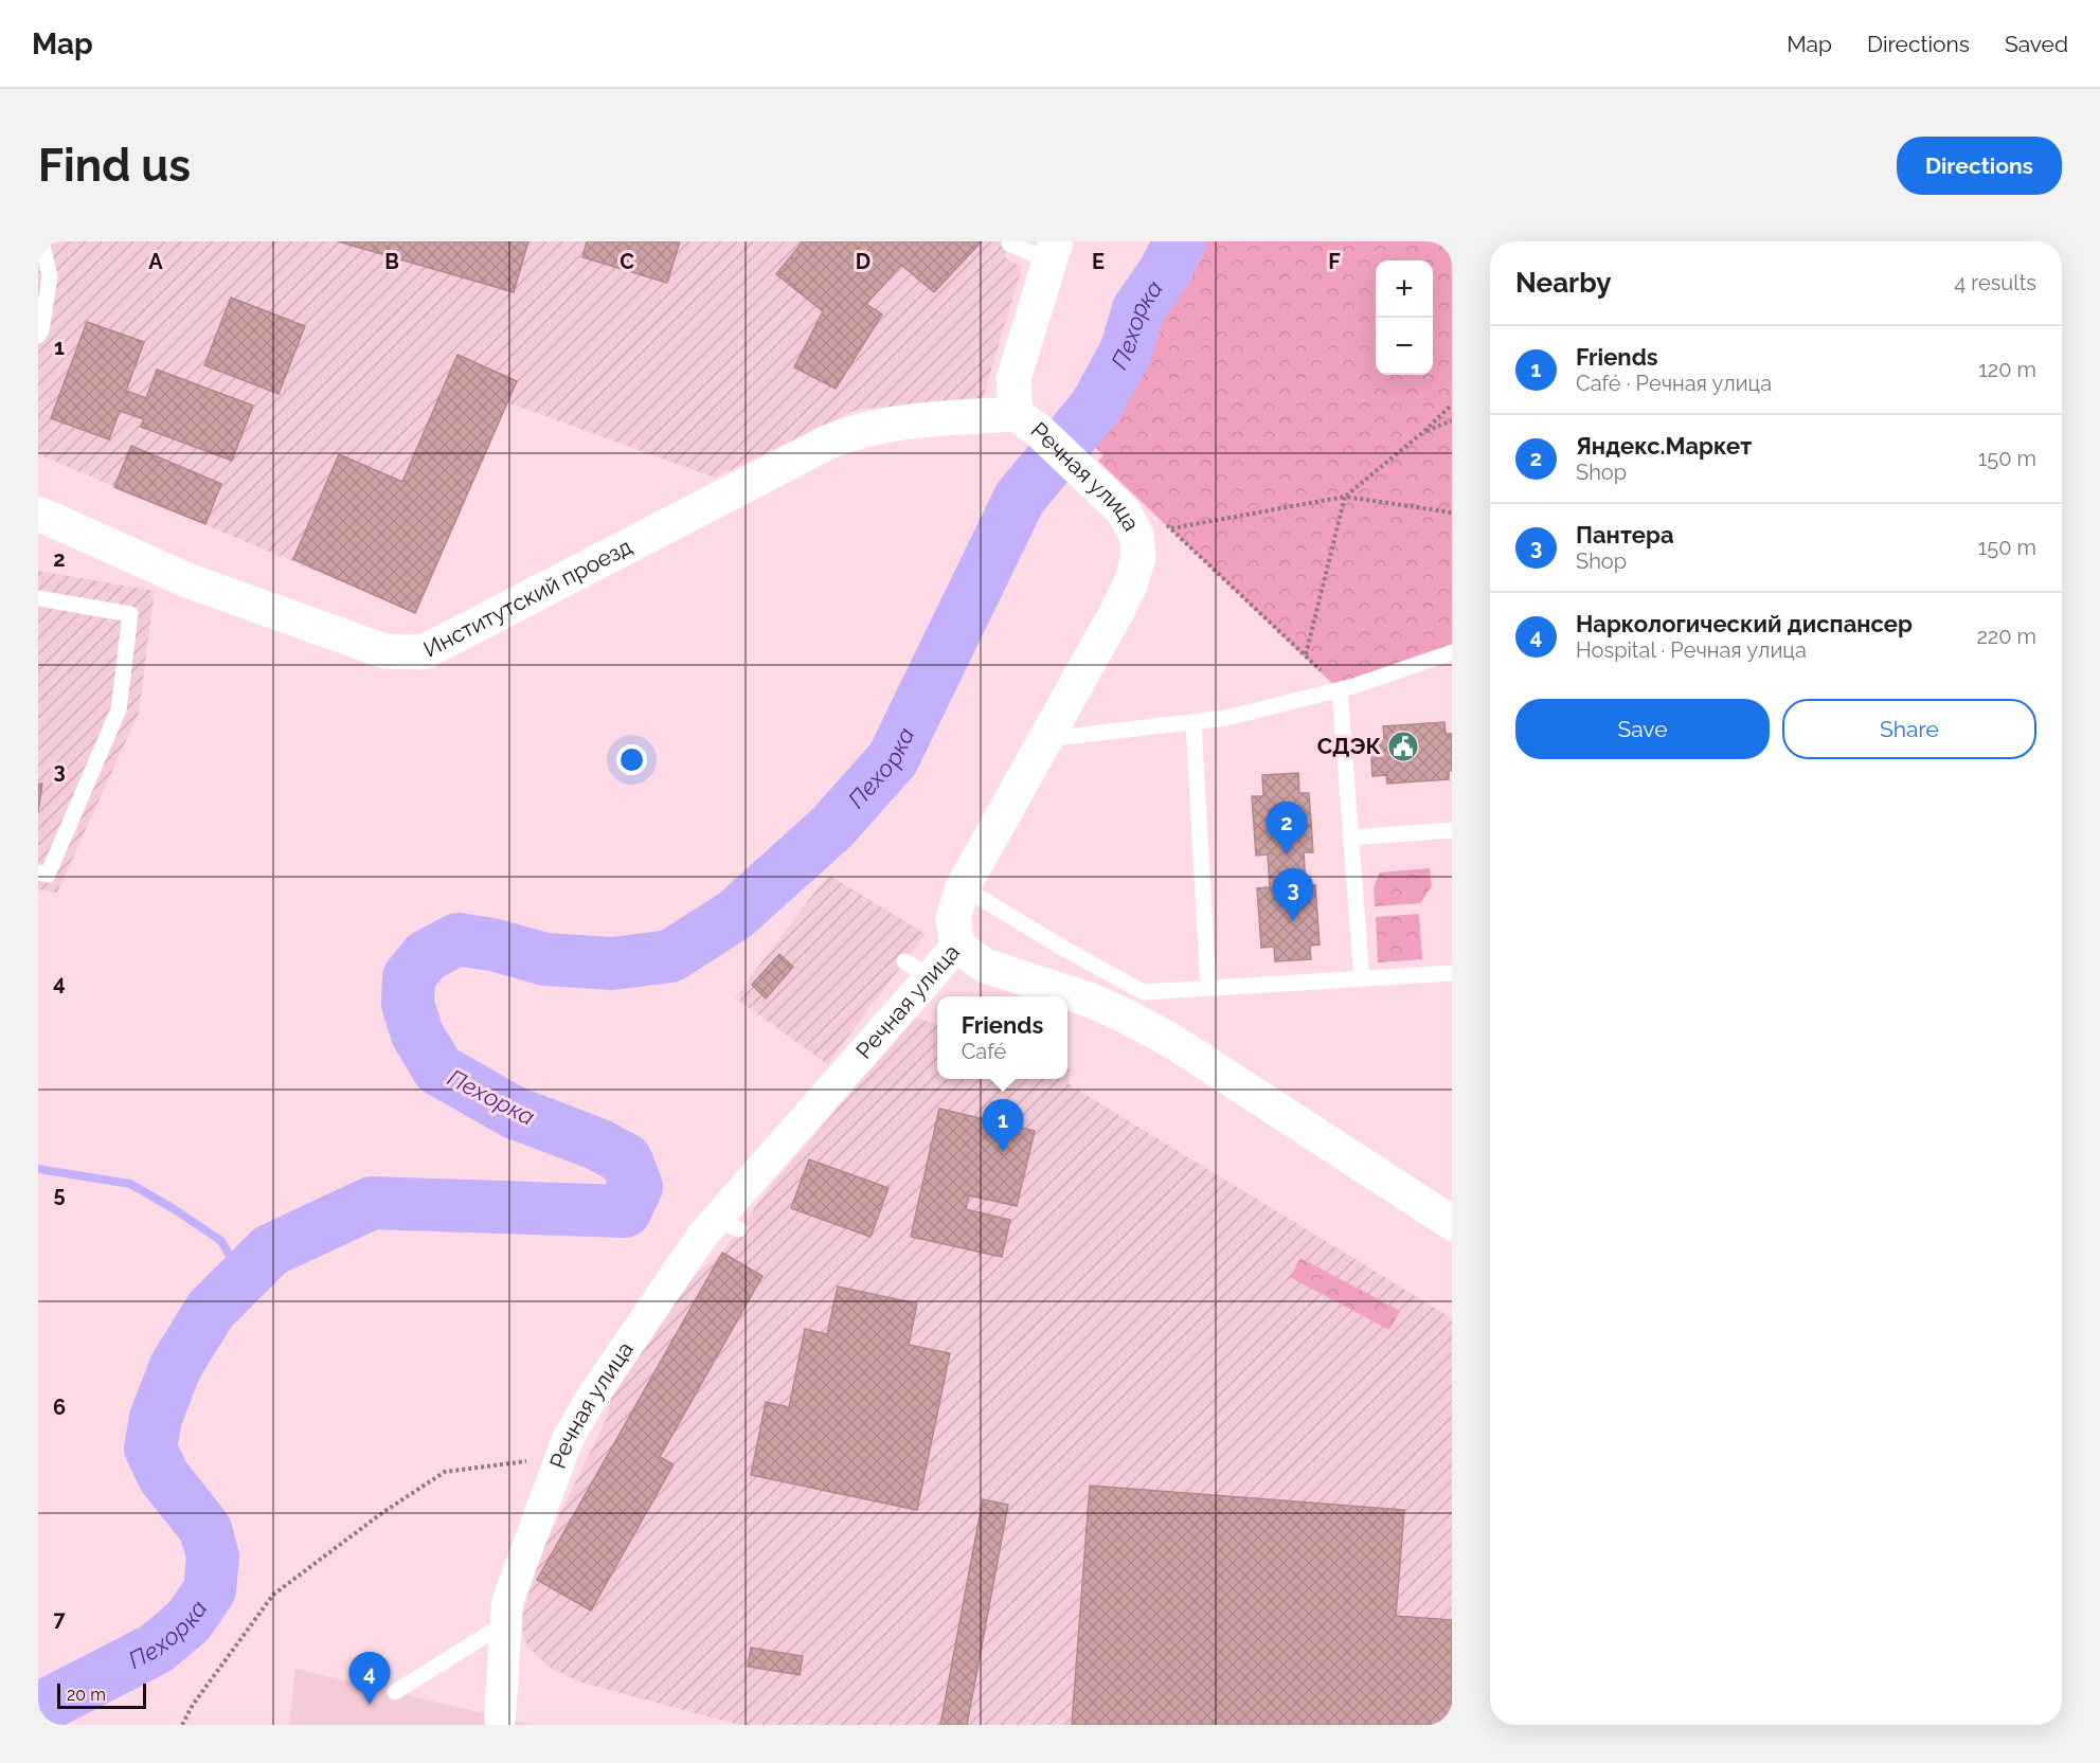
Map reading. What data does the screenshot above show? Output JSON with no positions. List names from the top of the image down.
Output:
{
  "streets": {
    "street": ["Речная улица", "Институтский проезд"]
  },
  "crossings": [
    ["Речная улица", "Институтский проезд"]
  ],
  "water": ["Пехорка"],
  "places": {
    "public building": ["СДЭК"]
  },
  "scale_bar": "20 m",
  "page": {
    "header": "Map",
    "nav": ["Map", "Directions", "Saved"],
    "buttons": [
      "Directions",
      ["Save", "Share"]
    ],
    "title": "Find us",
    "heading": ["Nearby", "4 results"],
    "map_buttons": ["+", "−"],
    "list": [
      {
        "mark": "1",
        "name": "Friends",
        "note": "Café · Речная улица",
        "value": "120 m"
      },
      {
        "mark": "2",
        "name": "Яндекс.Маркет",
        "note": "Shop",
        "value": "150 m"
      },
      {
        "mark": "3",
        "name": "Пантера",
        "note": "Shop",
        "value": "150 m"
      },
      {
        "mark": "4",
        "name": "Наркологический диспансер",
        "note": "Hospital · Речная улица",
        "value": "220 m"
      }
    ],
    "pins": [
      "2",
      "3",
      "1",
      "4"
    ],
    "popup": ["Friends", "Café"],
    "scale": "20 m"
  },
  "grid": {
    "columns": [
      "A",
      "B",
      "C",
      "D",
      "E",
      "F"
    ],
    "rows": [
      "1",
      "2",
      "3",
      "4",
      "5",
      "6",
      "7"
    ]
  }
}
